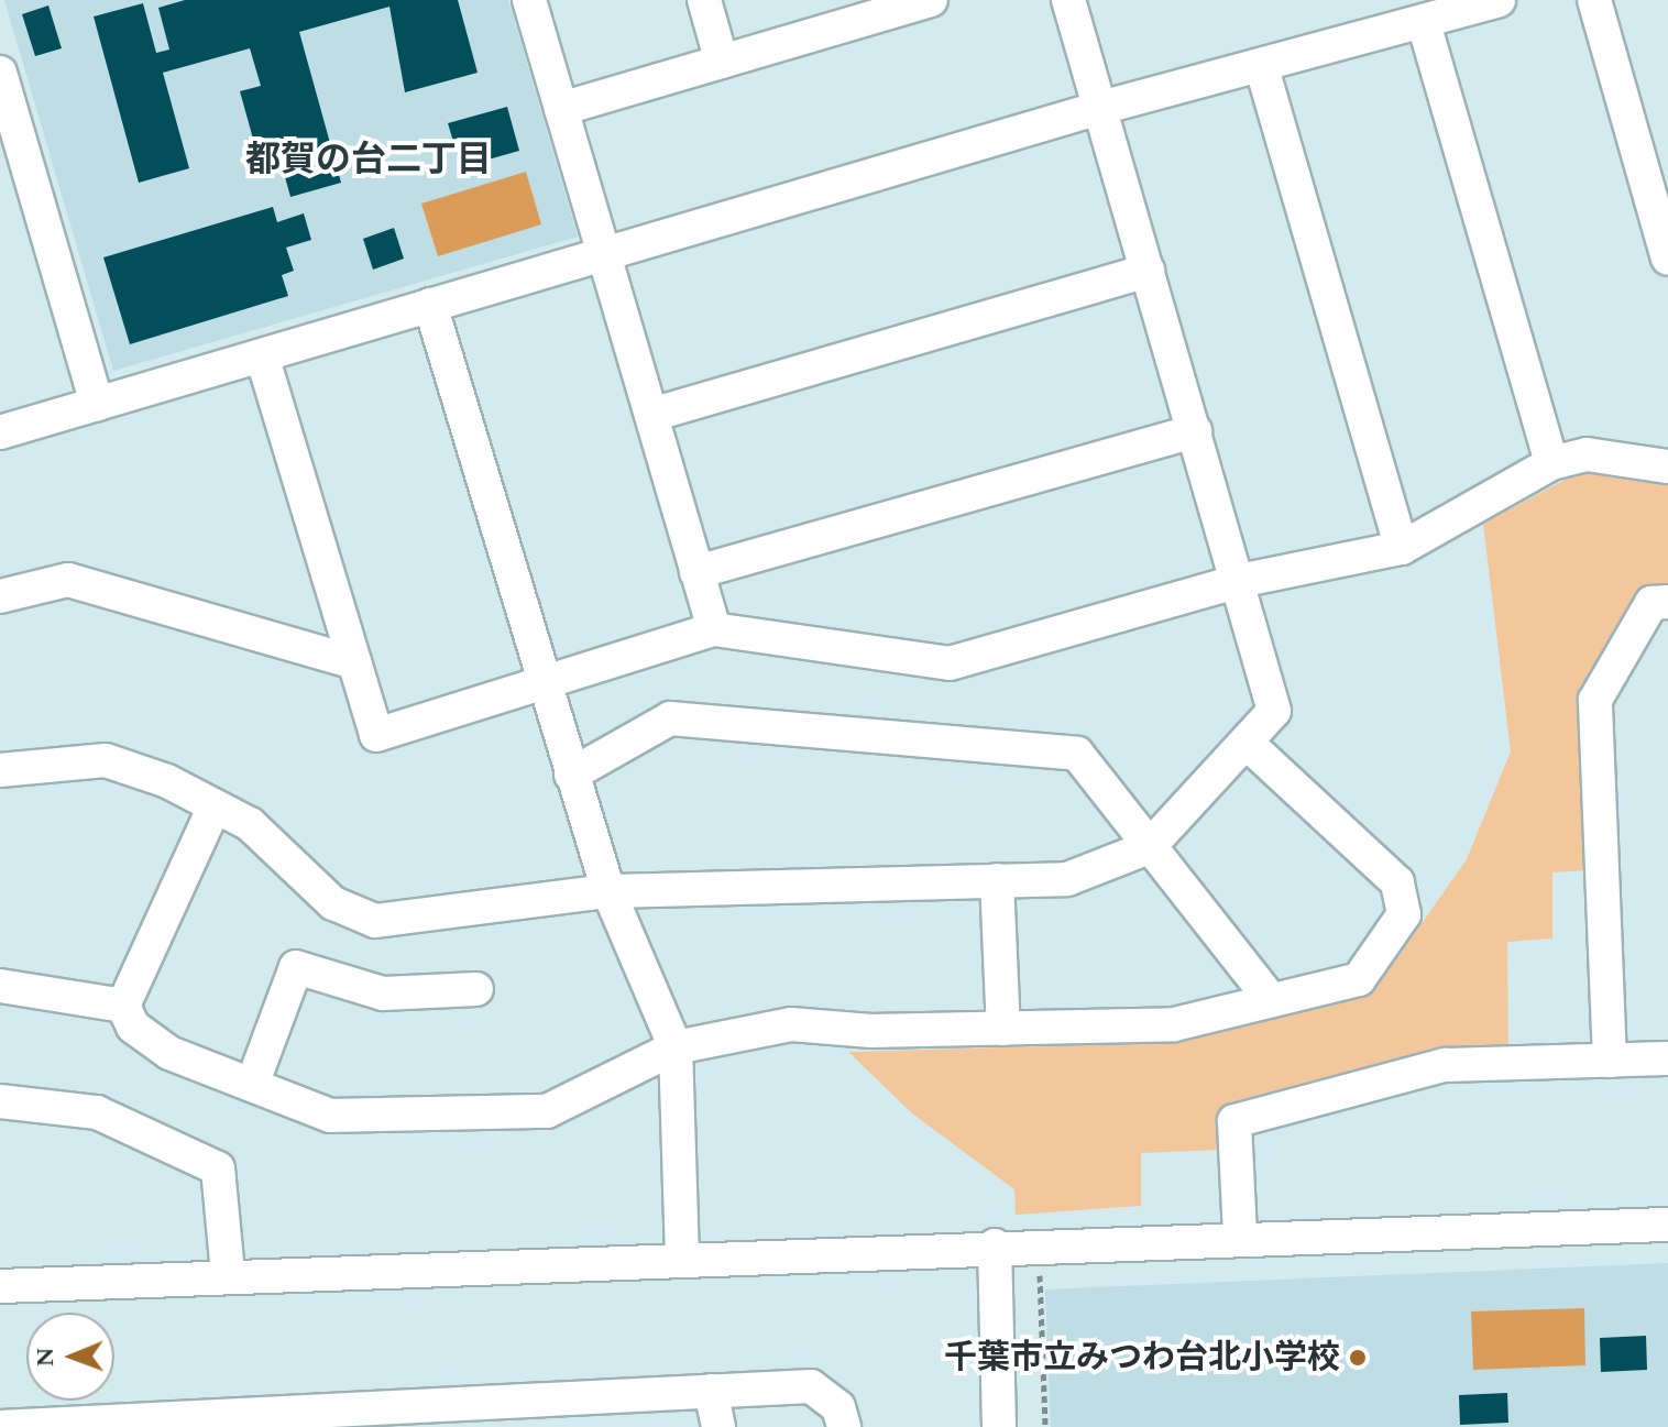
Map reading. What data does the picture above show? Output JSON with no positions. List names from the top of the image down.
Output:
{
  "districts": ["都賀の台二丁目"],
  "places": ["千葉市立みつわ台北小学校"],
  "north": "left"
}
